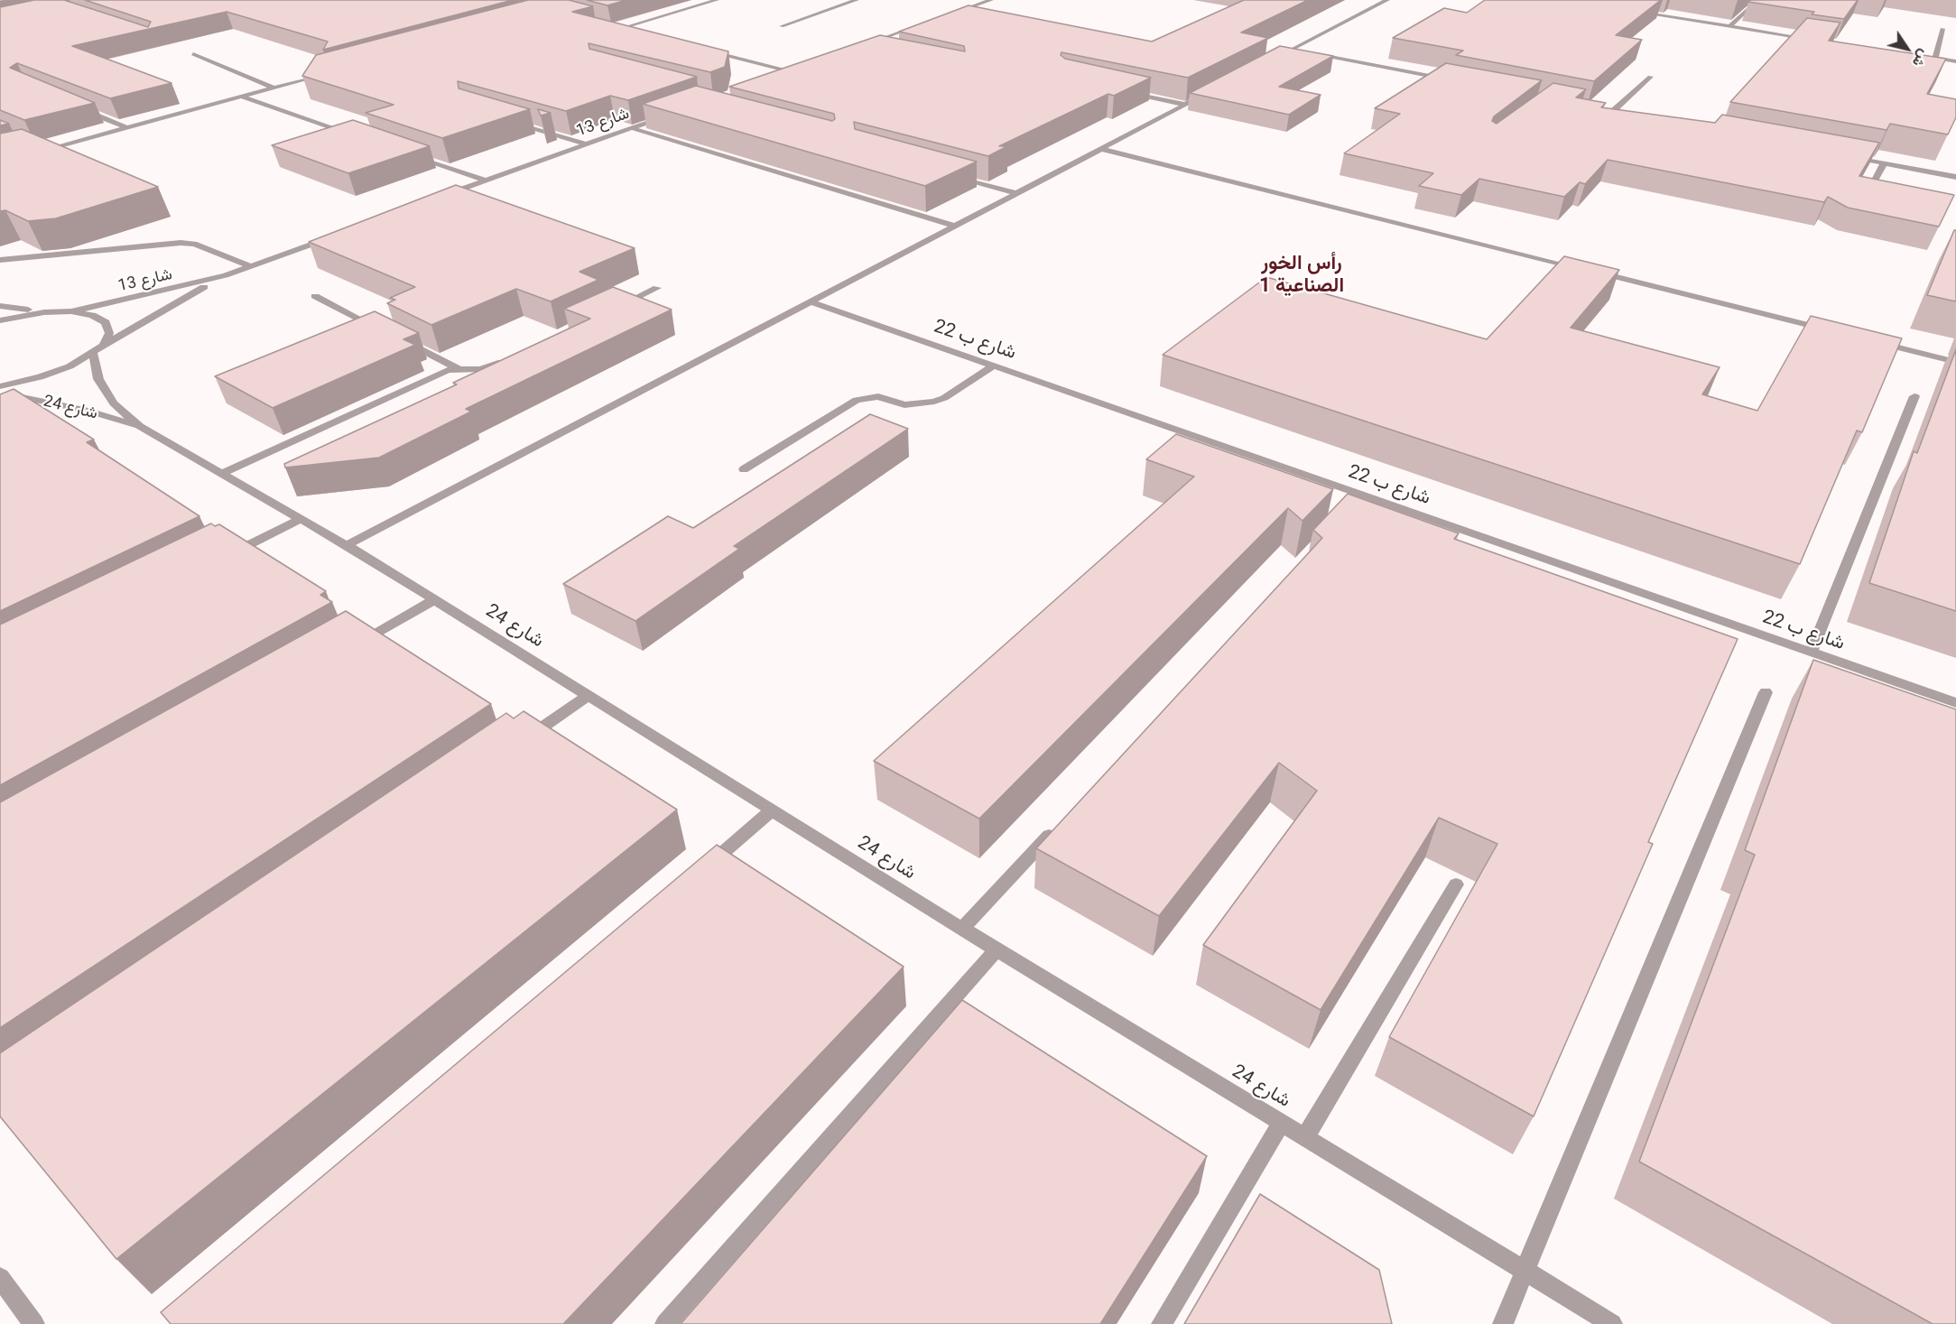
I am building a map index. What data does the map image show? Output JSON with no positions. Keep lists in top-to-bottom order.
{
  "streets": {
    "street": ["شارع 13", "شارع ب 22", "شارع 24"]
  },
  "crossings": [
    ["شارع 13", "شارع 24"]
  ],
  "districts": ["رأس الخور الصناعية 1"],
  "north": "bottom right"
}
